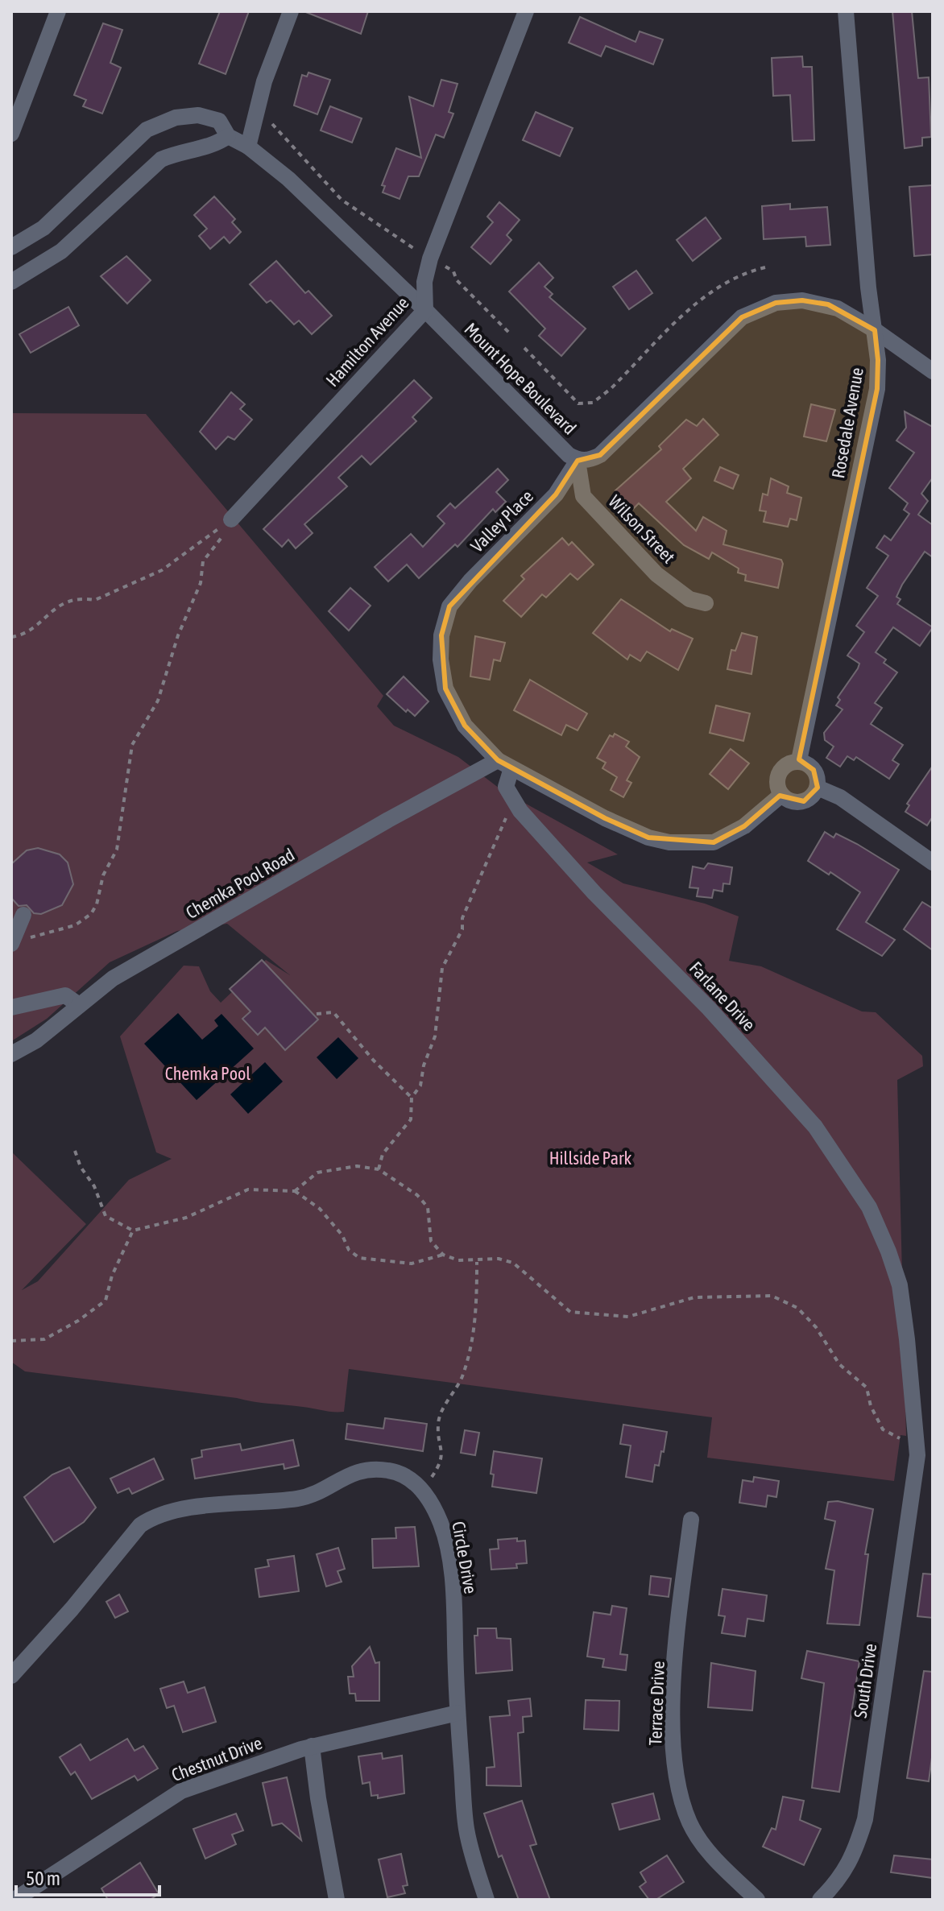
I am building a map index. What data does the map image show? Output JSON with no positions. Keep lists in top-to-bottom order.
{
  "streets": {
    "street": [
      "Hamilton Avenue",
      "Mount Hope Boulevard",
      "Rosedale Avenue",
      "Valley Place",
      "Wilson Street",
      "Chemka Pool Road",
      "Farlane Drive",
      "Circle Drive",
      "South Drive",
      "Terrace Drive",
      "Chestnut Drive"
    ]
  },
  "crossings": [
    ["Hamilton Avenue", "Mount Hope Boulevard"],
    ["Mount Hope Boulevard", "Rosedale Avenue"],
    ["Mount Hope Boulevard", "Valley Place"],
    ["Mount Hope Boulevard", "Wilson Street"],
    ["Valley Place", "Wilson Street"],
    ["Valley Place", "Chemka Pool Road"],
    ["Farlane Drive", "South Drive"],
    ["Circle Drive", "Chestnut Drive"]
  ],
  "parks": ["Chemka Pool", "Hillside Park"],
  "scale_bar": "50 m"
}
